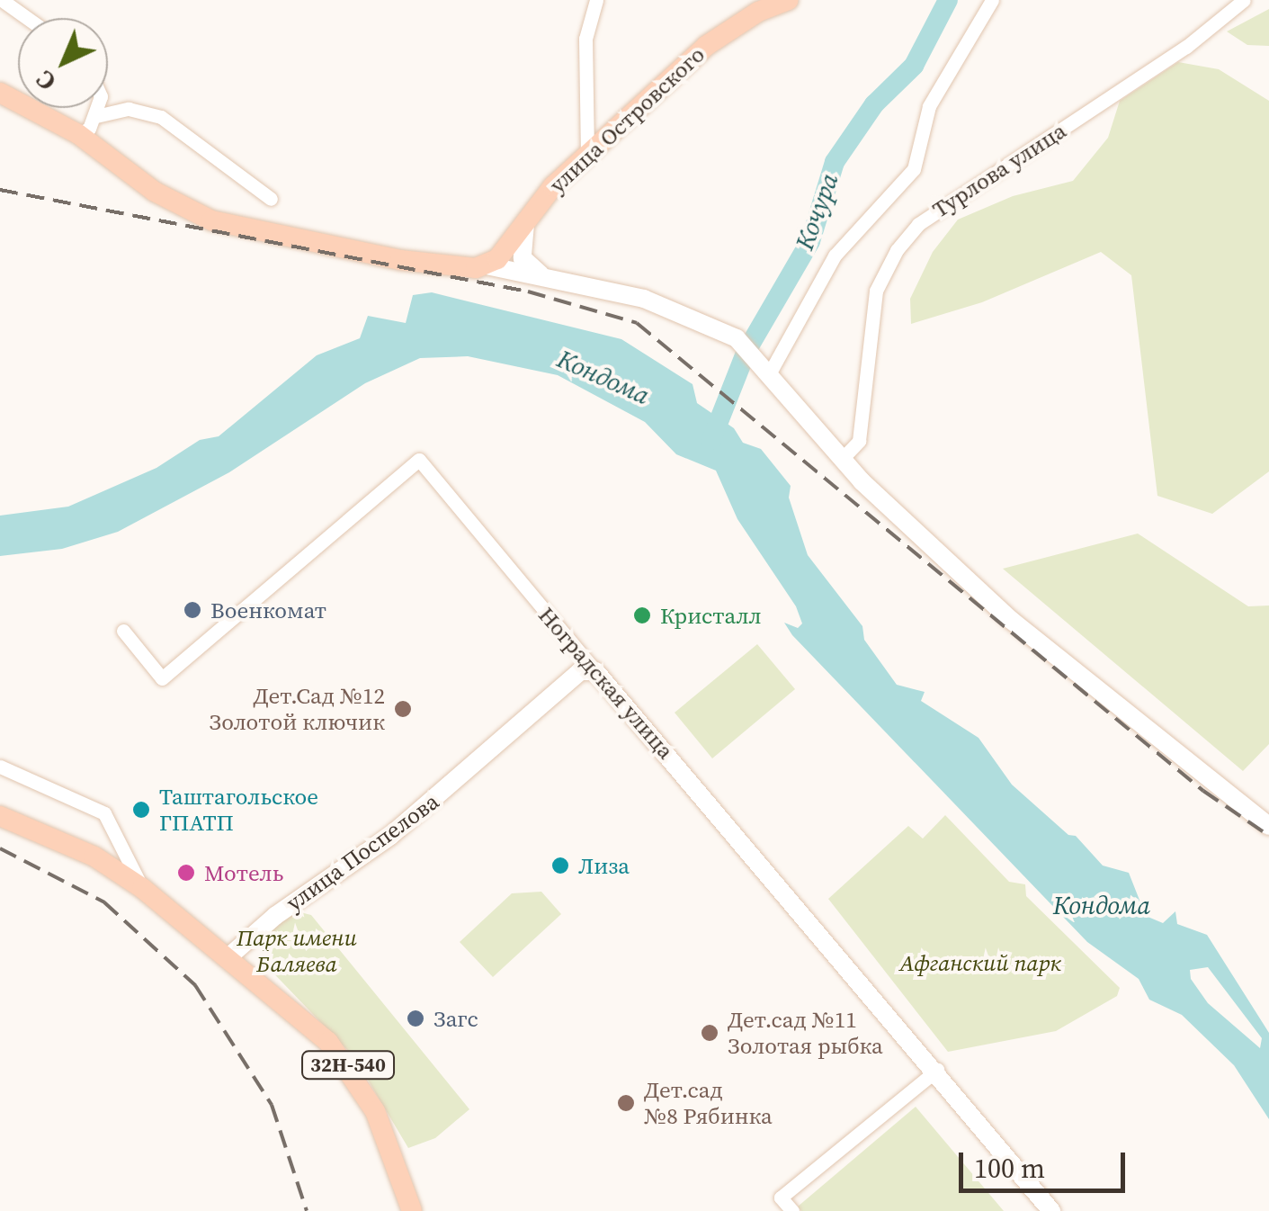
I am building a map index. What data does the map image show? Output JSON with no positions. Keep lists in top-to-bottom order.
{
  "streets": {
    "main road": ["улица Островского", "32Н-540"],
    "street": ["Турлова улица", "Ноградская улица", "улица Поспелова"]
  },
  "crossings": [
    ["Ноградская улица", "улица Поспелова"],
    ["улица Поспелова", "32Н-540"]
  ],
  "water": ["Кочура", "Кондома"],
  "parks": ["Парк имени Баляева", "Афганский парк"],
  "places": [
    "Военкомат",
    "Кристалл",
    "Дет.Сад №12 Золотой ключик",
    "Таштагольское ГПАТП",
    "Лиза",
    "Мотель",
    "Загс",
    "Дет.сад №11 Золотая рыбка",
    "Дет.сад №8 Рябинка"
  ],
  "scale_bar": "100 m",
  "north": "bottom left"
}
